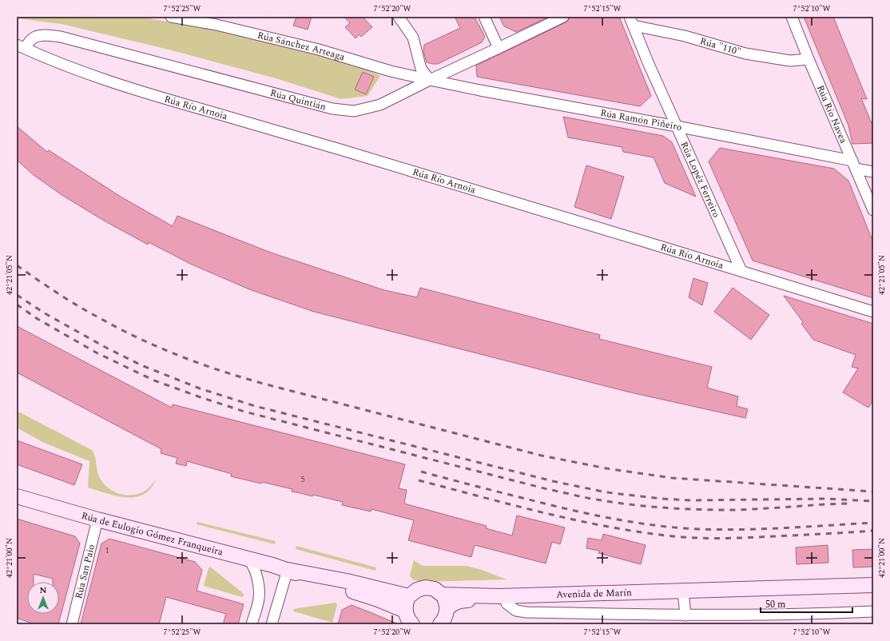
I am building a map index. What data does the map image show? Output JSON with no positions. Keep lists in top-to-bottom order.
{
  "streets": {
    "main road": ["Rúa de Eulogio Gómez Franqueira", "Avenida de Marín"],
    "street": [
      "Rúa Sánchez Arteaga",
      "Rúa \"110\"",
      "Rúa Quintián",
      "Rúa Río Arnoia",
      "Rúa Río Navea",
      "Rúa Ramón Piñeiro",
      "Rúa Lopéz Ferreiro",
      "Rúa San Paio"
    ]
  },
  "crossings": [
    ["Rúa Sánchez Arteaga", "Rúa Quintián"],
    ["Rúa Sánchez Arteaga", "Rúa Ramón Piñeiro"],
    ["Rúa \"110\"", "Rúa Río Navea"],
    ["Rúa \"110\"", "Rúa Lopéz Ferreiro"],
    ["Rúa Quintián", "Rúa Río Arnoia"],
    ["Rúa Quintián", "Rúa Ramón Piñeiro"],
    ["Rúa Río Arnoia", "Rúa Lopéz Ferreiro"],
    ["Rúa Río Navea", "Rúa Ramón Piñeiro"],
    ["Rúa Ramón Piñeiro", "Rúa Lopéz Ferreiro"],
    ["Rúa de Eulogio Gómez Franqueira", "Rúa San Paio"]
  ],
  "house_numbers": ["5", "1"],
  "scale_bar": "50 m",
  "north": "top",
  "coordinates": [
    "7°52'25\"W",
    "7°52'20\"W",
    "7°52'15\"W",
    "7°52'10\"W",
    "42°21'05\"N",
    "42°21'00\"N"
  ]
}
